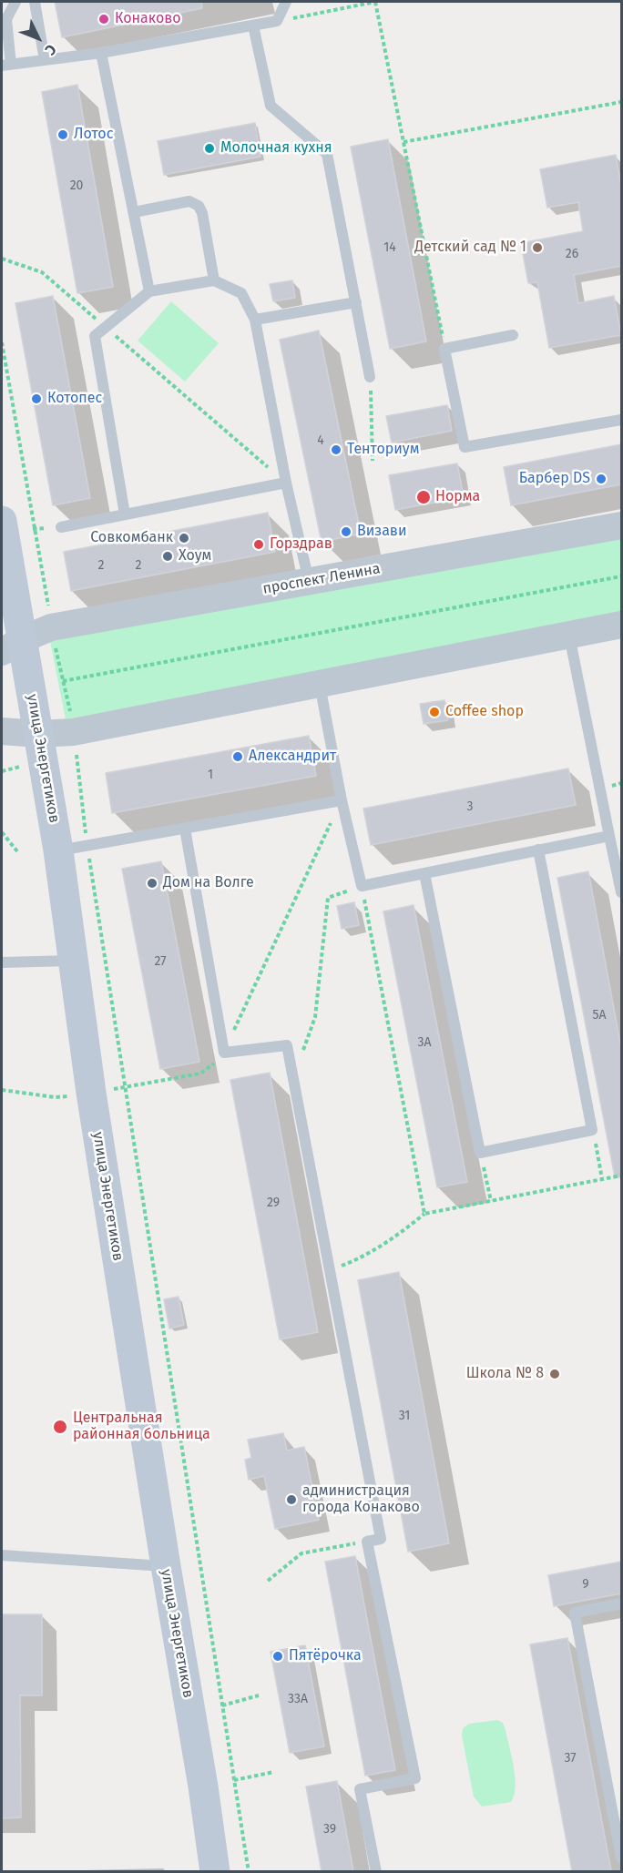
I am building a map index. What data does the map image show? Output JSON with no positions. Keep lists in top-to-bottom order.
{
  "streets": {
    "main road": ["улица Энергетиков"],
    "street": ["проспект Ленина"]
  },
  "crossings": [
    ["проспект Ленина", "улица Энергетиков"]
  ],
  "places": [
    "Конаково",
    "Лотос",
    "Молочная кухня",
    "Детский сад № 1",
    "Котопес",
    "Тенториум",
    "Барбер DS",
    "Норма",
    "Визави",
    "Совкомбанк",
    "Горздрав",
    "Хоум",
    "Coffee shop",
    "Александрит",
    "Дом на Волге",
    "Школа № 8",
    "Центральная районная больница",
    "администрация города Конаково",
    "Пятёрочка"
  ],
  "house_numbers": [
    "20",
    "14",
    "26",
    "4",
    "2",
    "2",
    "1",
    "3",
    "27",
    "5А",
    "3А",
    "29",
    "31",
    "9",
    "33А",
    "37",
    "39"
  ],
  "north": "bottom right"
}
